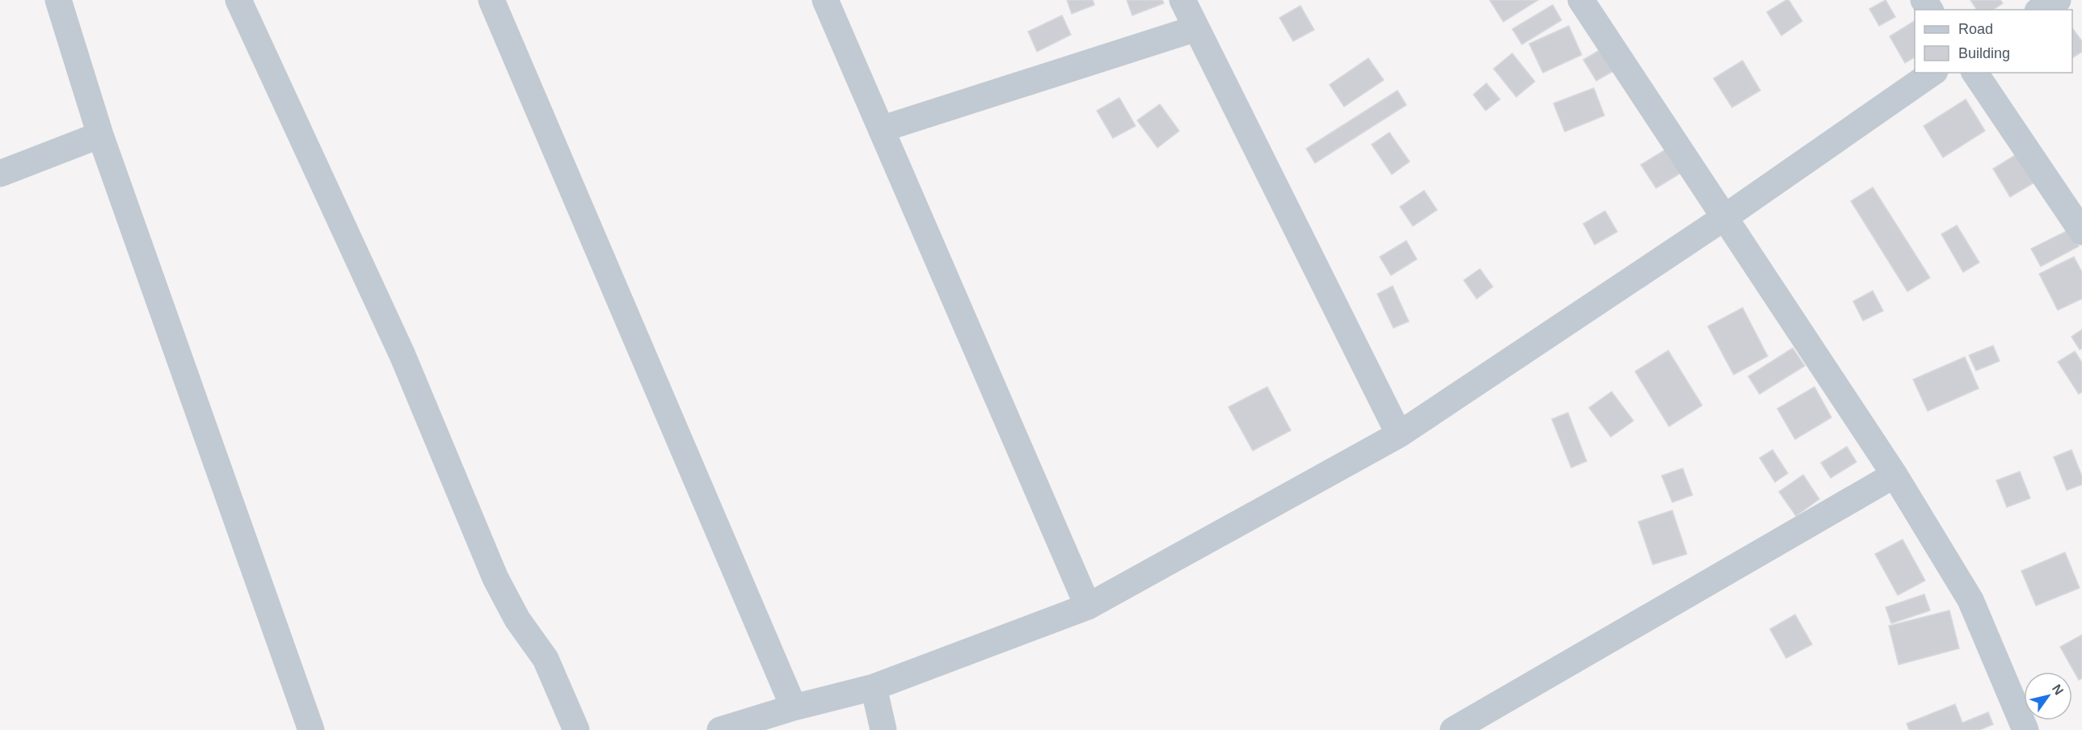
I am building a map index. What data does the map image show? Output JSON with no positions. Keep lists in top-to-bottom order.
{
  "legend": ["Road", "Building"],
  "north": "top right"
}
